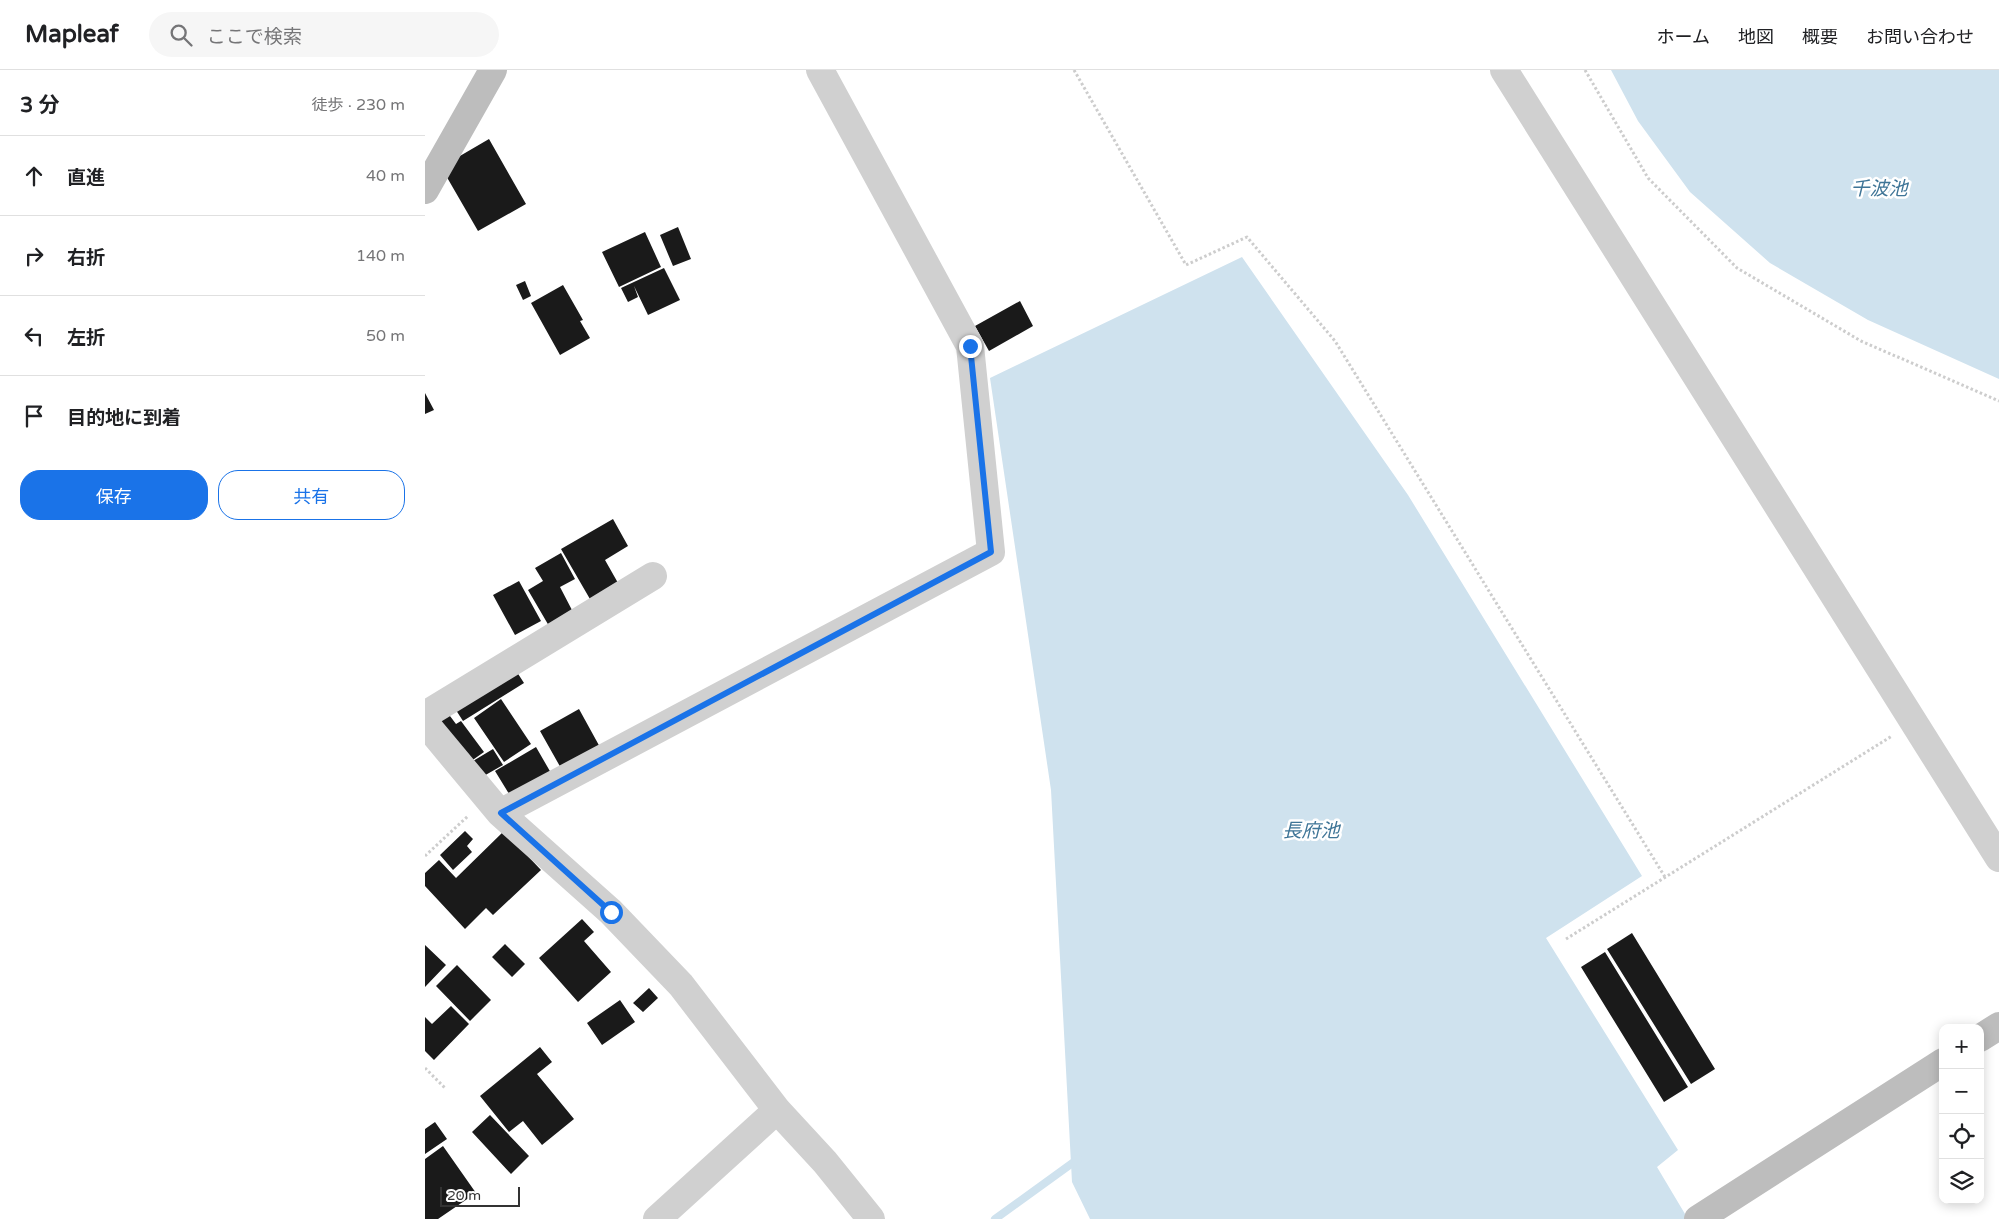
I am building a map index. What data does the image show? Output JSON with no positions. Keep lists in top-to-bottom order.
{
  "water": ["千波池", "長府池"],
  "scale_bar": "20 m",
  "page": {
    "header": "Mapleaf",
    "search": "ここで検索",
    "nav": [
      "ホーム",
      "地図",
      "概要",
      "お問い合わせ"
    ],
    "heading": ["3 分", "徒歩 · 230 m"],
    "list": [
      ["直進", "40 m"],
      ["右折", "140 m"],
      ["左折", "50 m"],
      "目的地に到着"
    ],
    "buttons": ["保存", "共有"],
    "map_buttons": ["+", "−"],
    "scale": "20 m"
  }
}
